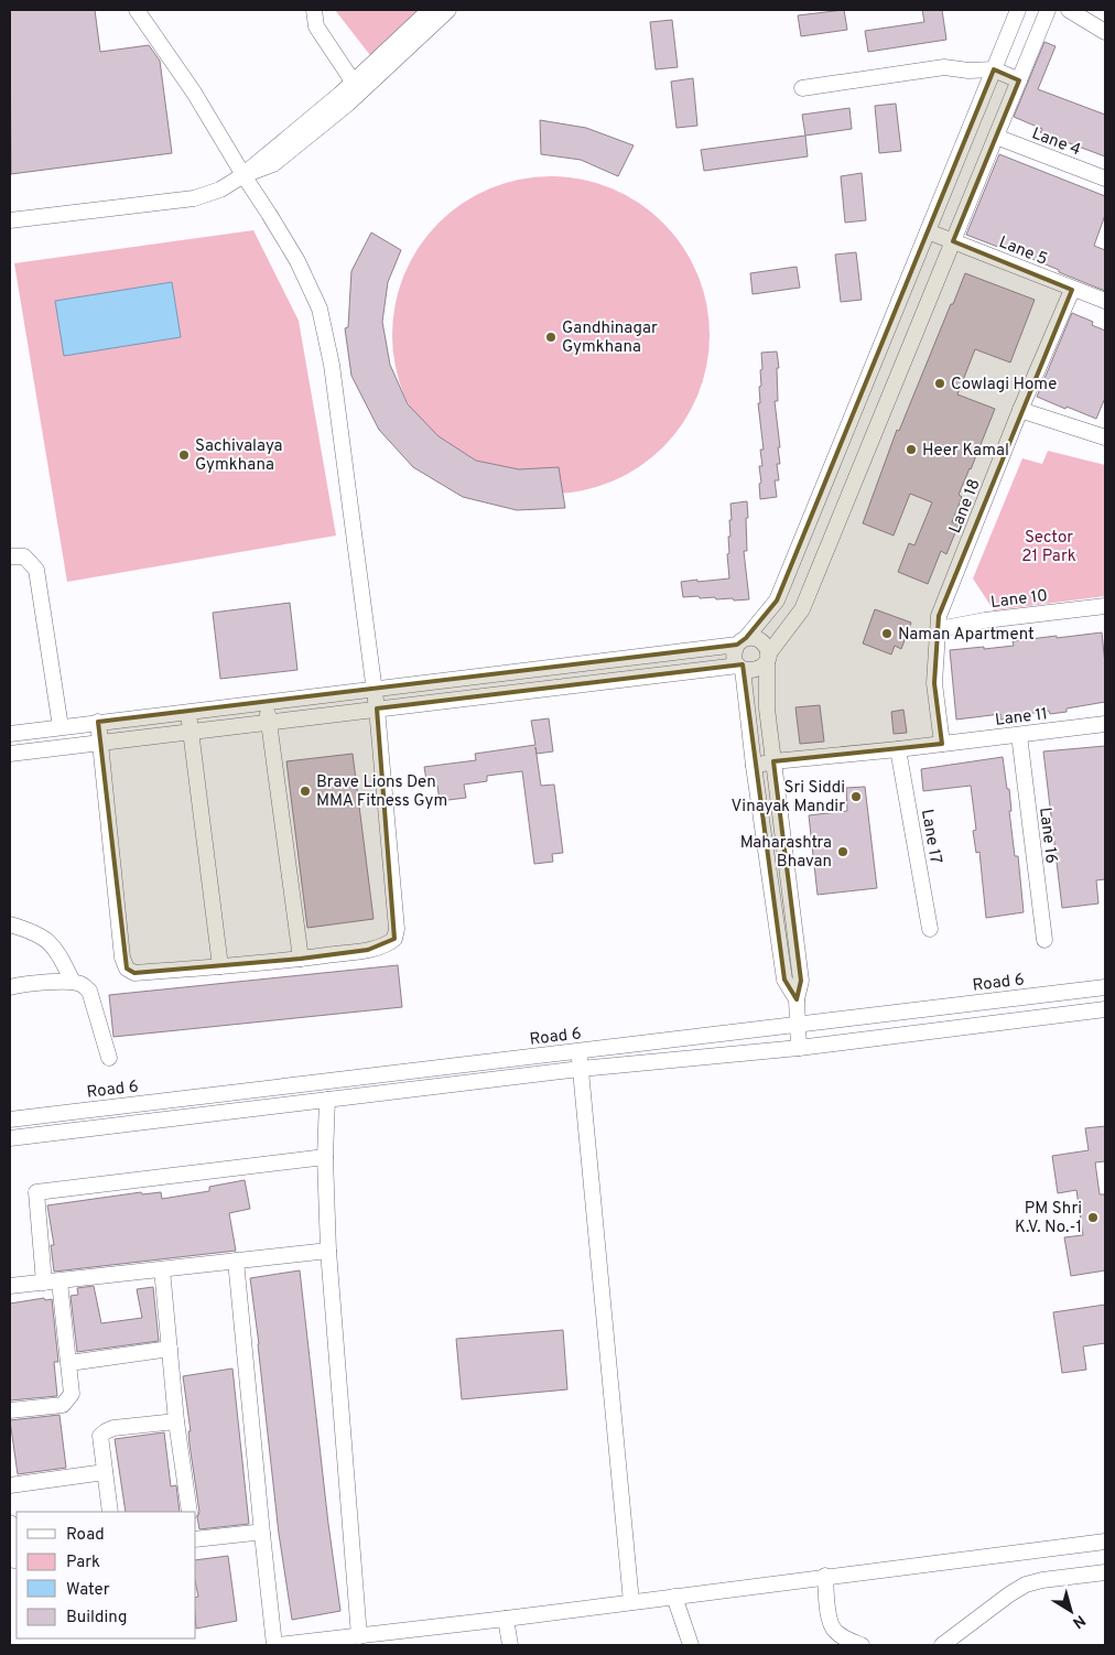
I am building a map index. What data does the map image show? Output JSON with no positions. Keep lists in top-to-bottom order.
{
  "streets": {
    "street": [
      "Lane 4",
      "Lane 5",
      "Lane 18",
      "Lane 10",
      "Lane 11",
      "Lane 16",
      "Lane 17",
      "Road 6"
    ]
  },
  "crossings": [
    ["Lane 5", "Lane 18"],
    ["Lane 18", "Lane 10"],
    ["Lane 18", "Lane 11"],
    ["Lane 11", "Lane 16"],
    ["Lane 11", "Lane 17"]
  ],
  "parks": ["Sector 21 Park"],
  "places": [
    "Gandhinagar Gymkhana",
    "Cowlagi Home",
    "Heer Kamal",
    "Sachivalaya Gymkhana",
    "Naman Apartment",
    "Brave Lions Den MMA Fitness Gym",
    "Sri Siddi Vinayak Mandir",
    "Maharashtra Bhavan",
    "PM Shri K.V. No.-1"
  ],
  "legend": [
    "Road",
    "Park",
    "Water",
    "Building"
  ],
  "north": "bottom right"
}
